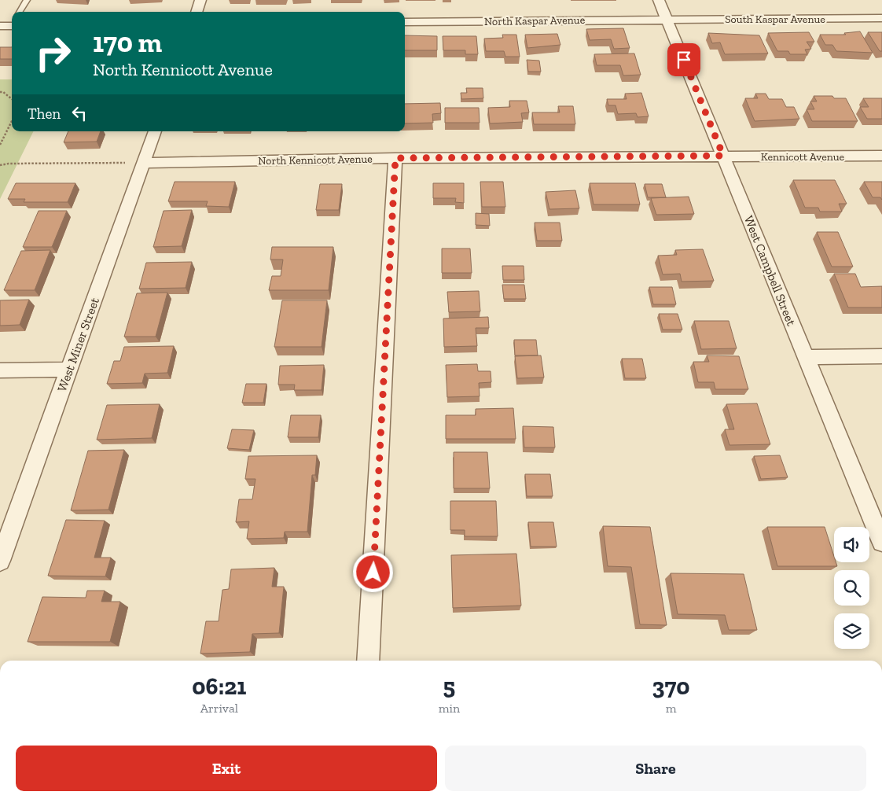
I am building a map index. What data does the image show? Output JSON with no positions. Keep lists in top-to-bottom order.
{
  "streets": {
    "street": [
      "South Kaspar Avenue",
      "North Kaspar Avenue",
      "Kennicott Avenue",
      "North Kennicott Avenue",
      "West Campbell Street",
      "West Miner Street"
    ]
  },
  "crossings": [
    ["South Kaspar Avenue", "North Kaspar Avenue"],
    ["South Kaspar Avenue", "West Campbell Street"],
    ["North Kaspar Avenue", "West Campbell Street"],
    ["Kennicott Avenue", "North Kennicott Avenue"],
    ["Kennicott Avenue", "West Campbell Street"],
    ["North Kennicott Avenue", "West Campbell Street"],
    ["North Kennicott Avenue", "West Miner Street"]
  ],
  "page": {
    "turn": ["170 m", "North Kennicott Avenue"],
    "then": "Then",
    "eta": [
      "06:21",
      "Arrival",
      "5",
      "min",
      "370",
      "m"
    ],
    "buttons": ["Exit", "Share"]
  }
}
